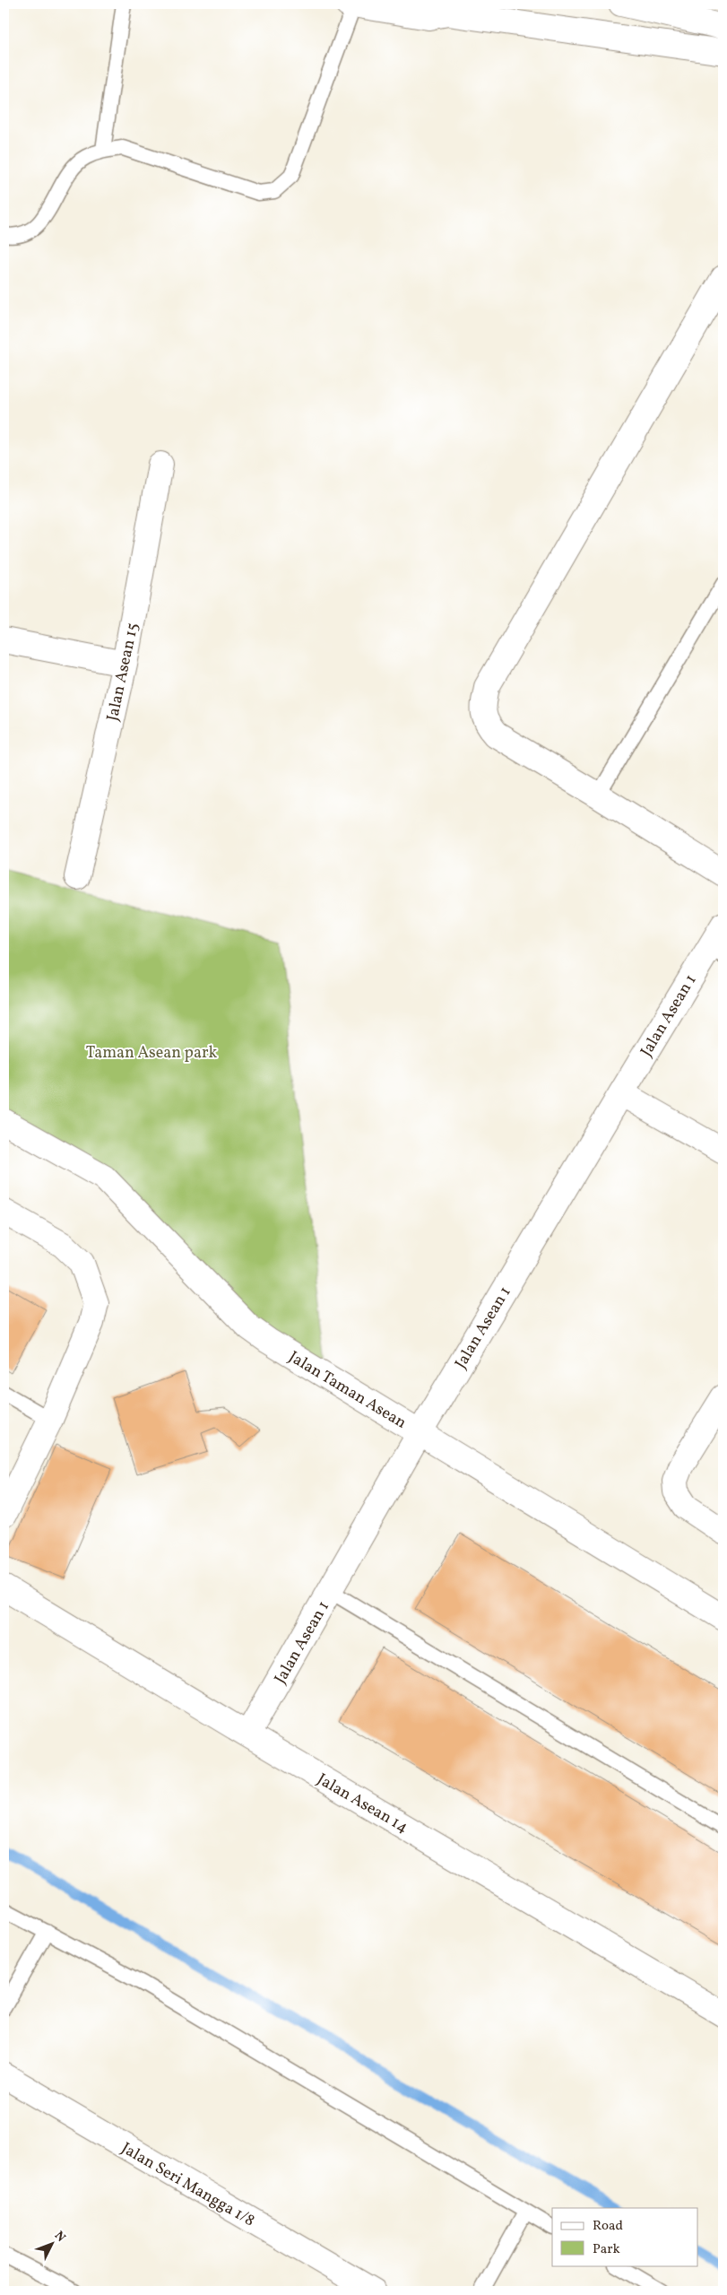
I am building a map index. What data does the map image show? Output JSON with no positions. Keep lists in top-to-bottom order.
{
  "streets": {
    "street": [
      "Jalan Asean 15",
      "Jalan Asean 1",
      "Jalan Taman Asean",
      "Jalan Asean 14",
      "Jalan Seri Mangga 1/8"
    ]
  },
  "crossings": [
    ["Jalan Asean 1", "Jalan Taman Asean"],
    ["Jalan Asean 1", "Jalan Asean 14"]
  ],
  "parks": ["Taman Asean park"],
  "legend": ["Road", "Park"],
  "north": "top right"
}
